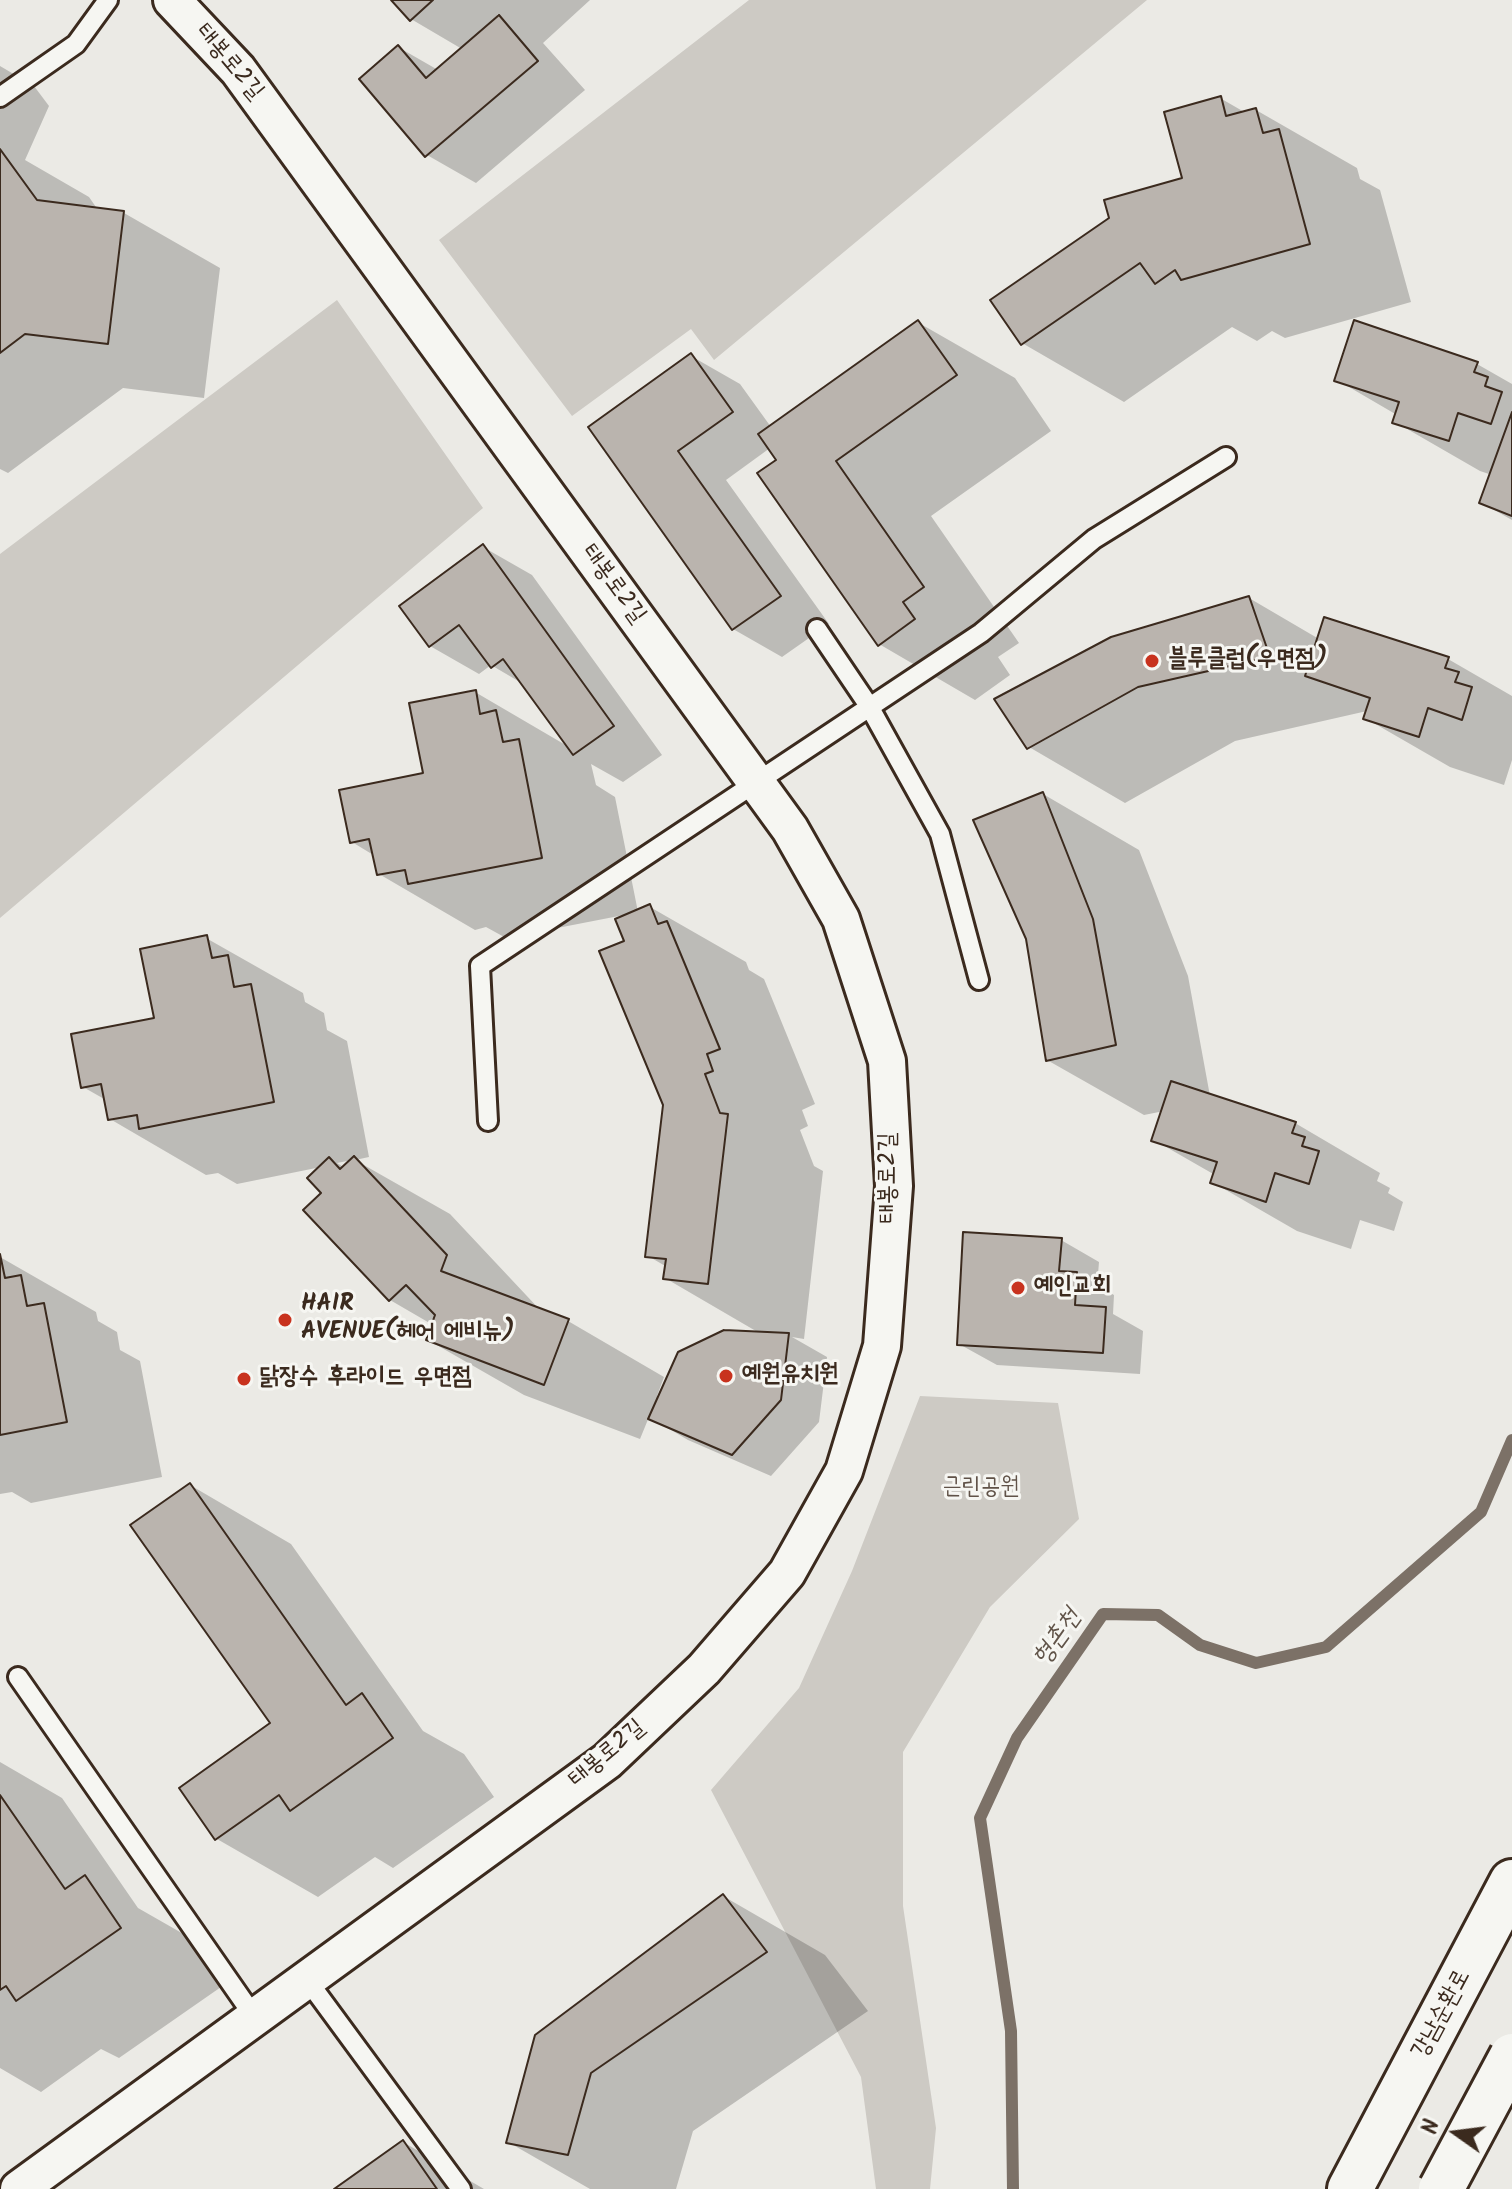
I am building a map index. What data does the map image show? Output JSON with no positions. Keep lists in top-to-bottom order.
{
  "streets": {
    "highway": ["강남순환로"],
    "street": ["태봉로2길"]
  },
  "water": ["형촌천"],
  "parks": ["근린공원"],
  "places": [
    "블루클럽(우면점)",
    "예인교회",
    "HAIR AVENUE(헤어 에비뉴)",
    "예원유치원",
    "닭장수 후라이드 우면점"
  ],
  "north": "left"
}
